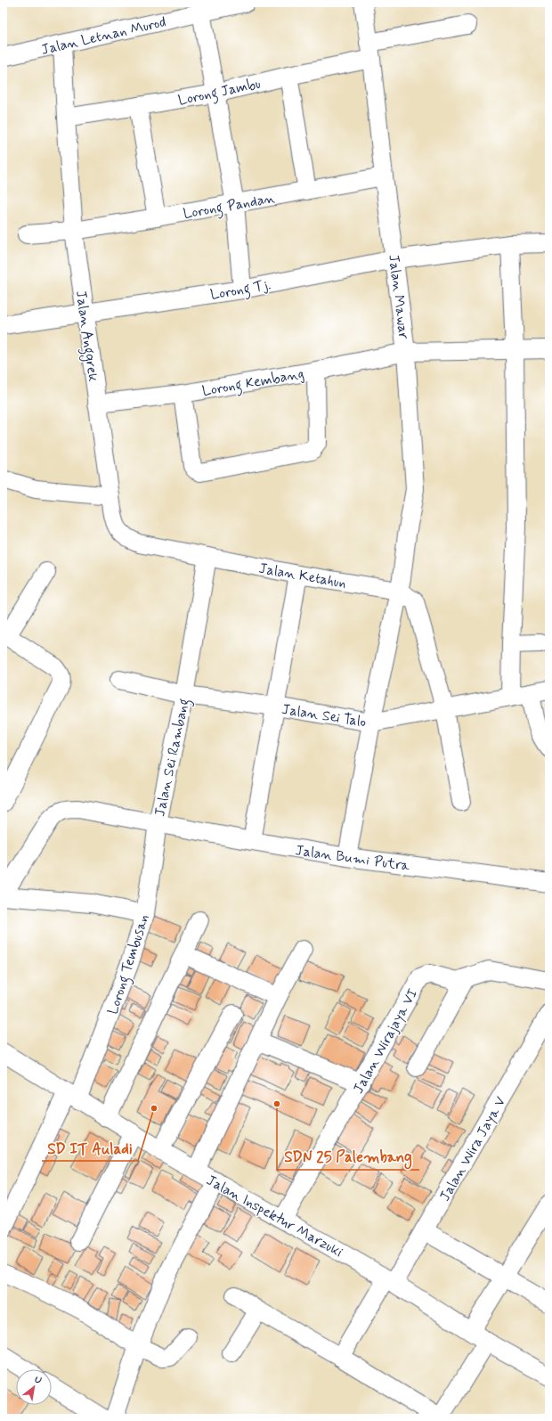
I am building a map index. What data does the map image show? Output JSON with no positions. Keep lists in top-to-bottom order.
{
  "streets": {
    "street": [
      "Jalan Letnan Murod",
      "Lorong Jambu",
      "Lorong Pandan",
      "Lorong Tj.",
      "Jalan Mawar",
      "Jalan Anggrek",
      "Lorong Kembang",
      "Jalan Ketahun",
      "Jalan Sei Talo",
      "Jalan Sei Rambang",
      "Jalan Bumi Putra",
      "Lorong Tembusan",
      "Jalan Wirajaya VI",
      "Jalan Wira Jaya V",
      "Jalan Inspektur Marzuki"
    ]
  },
  "crossings": [
    ["Jalan Letnan Murod", "Jalan Anggrek"],
    ["Lorong Jambu", "Jalan Mawar"],
    ["Lorong Jambu", "Jalan Anggrek"],
    ["Lorong Pandan", "Jalan Mawar"],
    ["Lorong Pandan", "Jalan Anggrek"],
    ["Lorong Tj.", "Jalan Mawar"],
    ["Lorong Tj.", "Jalan Anggrek"],
    ["Jalan Mawar", "Lorong Kembang"],
    ["Jalan Mawar", "Jalan Ketahun"],
    ["Jalan Mawar", "Jalan Sei Talo"],
    ["Jalan Mawar", "Jalan Bumi Putra"],
    ["Jalan Anggrek", "Lorong Kembang"],
    ["Jalan Anggrek", "Jalan Ketahun"],
    ["Jalan Anggrek", "Jalan Sei Rambang"],
    ["Jalan Ketahun", "Jalan Sei Rambang"],
    ["Jalan Sei Talo", "Jalan Sei Rambang"],
    ["Jalan Sei Rambang", "Jalan Bumi Putra"],
    ["Jalan Sei Rambang", "Lorong Tembusan"],
    ["Jalan Bumi Putra", "Lorong Tembusan"],
    ["Lorong Tembusan", "Jalan Inspektur Marzuki"],
    ["Jalan Wirajaya VI", "Jalan Inspektur Marzuki"],
    ["Jalan Wira Jaya V", "Jalan Inspektur Marzuki"]
  ],
  "places": ["SDN 25 Palembang", "SD IT Auladi"],
  "north": "top right"
}
